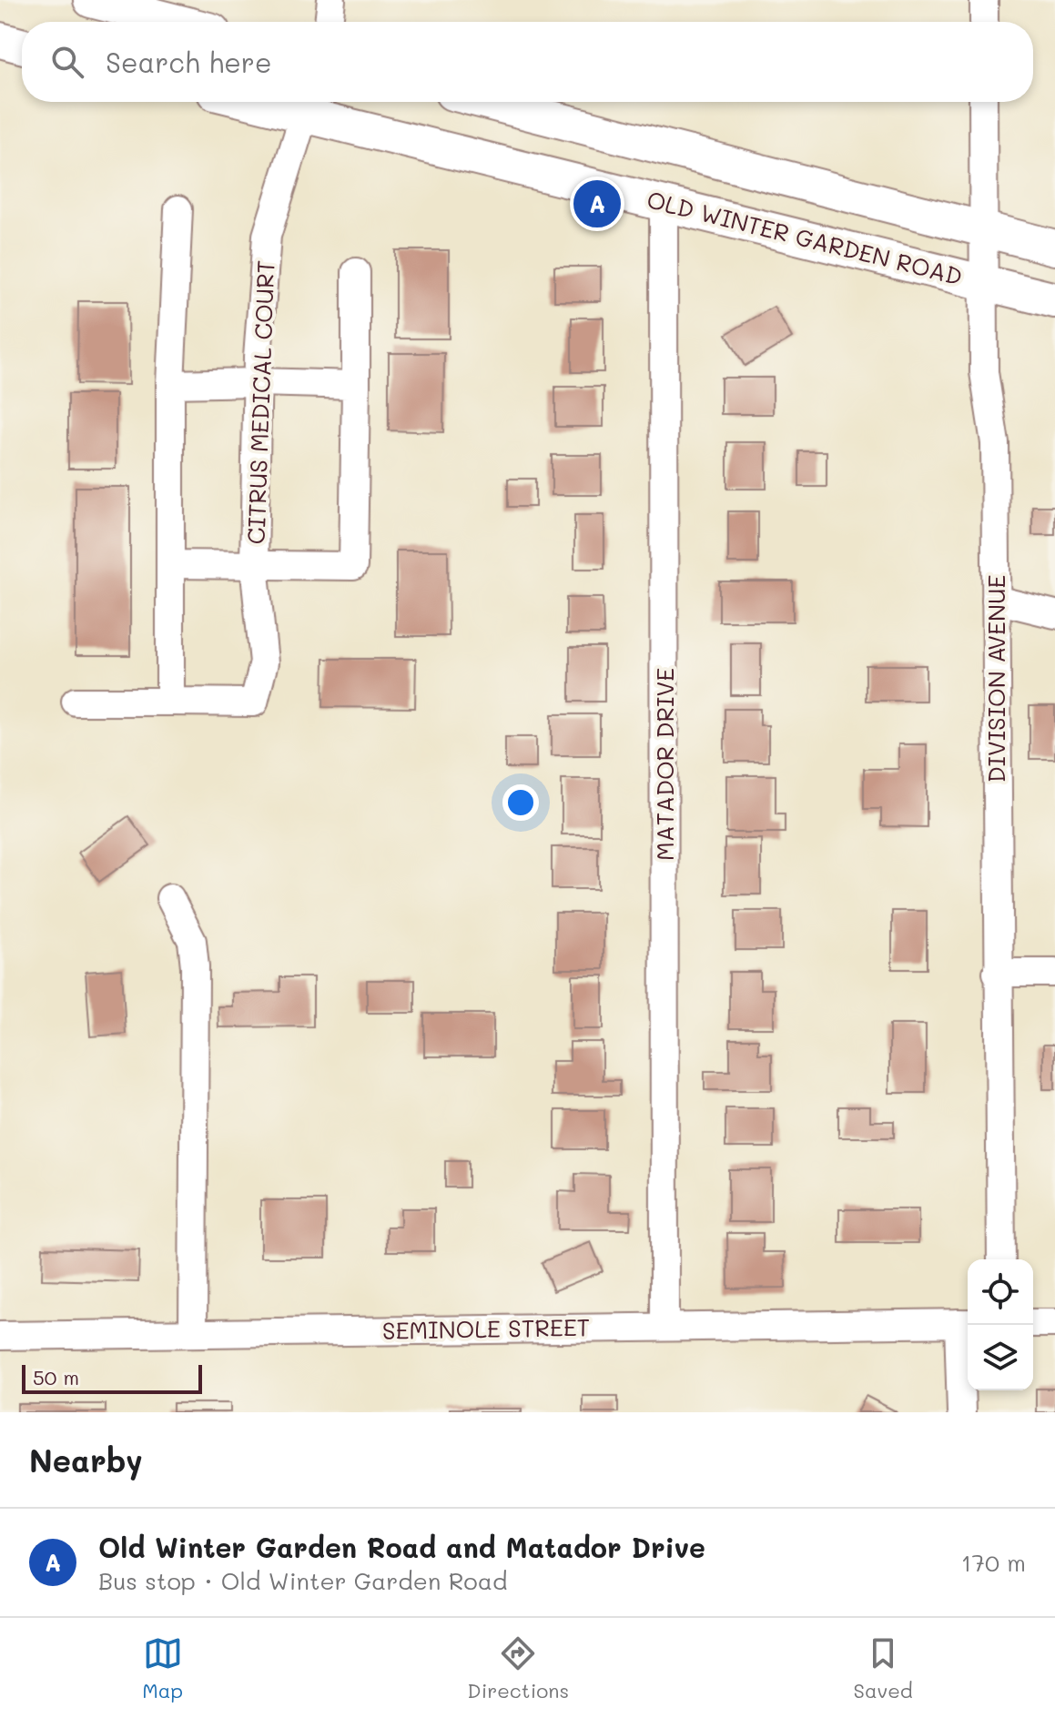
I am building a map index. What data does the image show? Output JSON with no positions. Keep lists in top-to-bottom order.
{
  "streets": {
    "main road": ["OLD WINTER GARDEN ROAD"],
    "street": [
      "CITRUS MEDICAL COURT",
      "DIVISION AVENUE",
      "MATADOR DRIVE",
      "SEMINOLE STREET"
    ]
  },
  "crossings": [
    ["OLD WINTER GARDEN ROAD", "CITRUS MEDICAL COURT"],
    ["OLD WINTER GARDEN ROAD", "DIVISION AVENUE"],
    ["OLD WINTER GARDEN ROAD", "MATADOR DRIVE"],
    ["MATADOR DRIVE", "SEMINOLE STREET"]
  ],
  "scale_bar": "50 m",
  "page": {
    "search": "Search here",
    "pins": "A",
    "scale": "50 m",
    "heading": "Nearby",
    "list": [
      {
        "mark": "A",
        "name": "Old Winter Garden Road and Matador Drive",
        "note": "Bus stop · Old Winter Garden Road",
        "value": "170 m"
      }
    ],
    "nav": ["Map", "Directions", "Saved"]
  }
}
